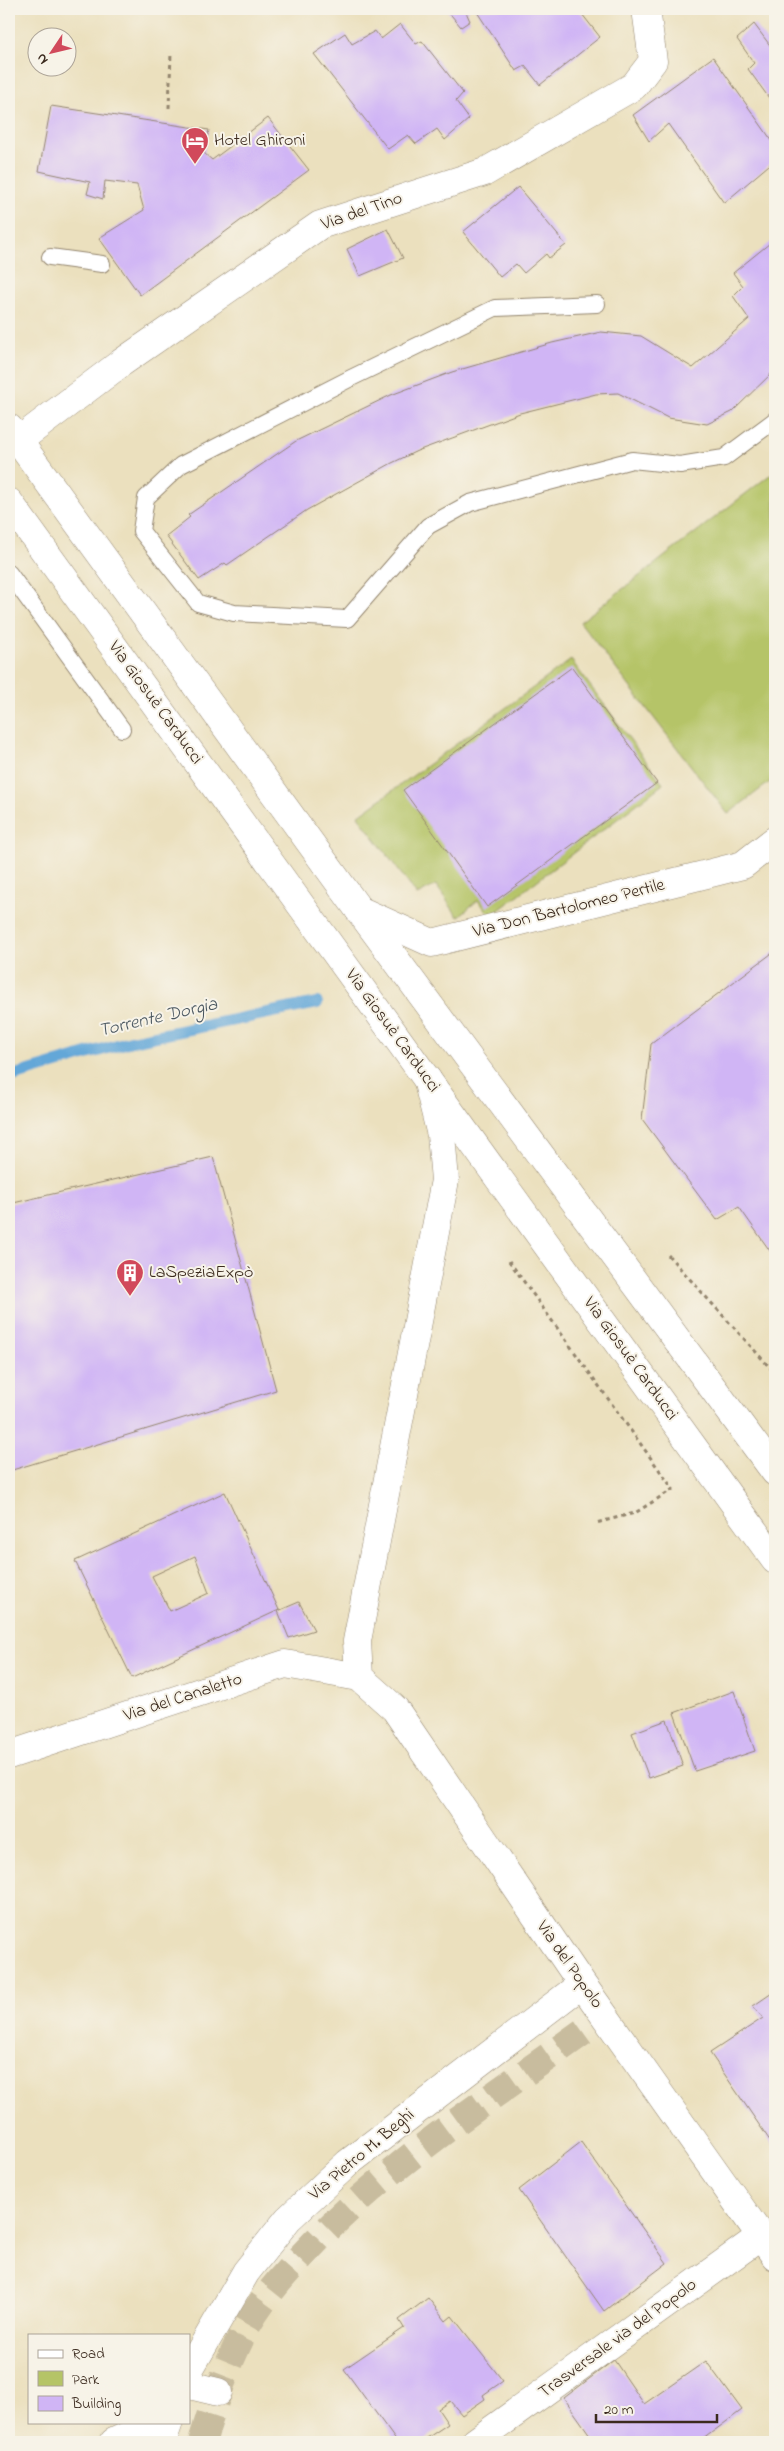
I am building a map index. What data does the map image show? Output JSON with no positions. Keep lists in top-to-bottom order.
{
  "streets": {
    "street": [
      "Via del Tino",
      "Via Giosuè Carducci",
      "Via Don Bartolomeo Pertile",
      "Via del Canaletto",
      "Via del Popolo",
      "Via Pietro M. Beghi",
      "Trasversale via del Popolo"
    ]
  },
  "crossings": [
    ["Via del Canaletto", "Via del Popolo"],
    ["Via del Popolo", "Via Pietro M. Beghi"],
    ["Via del Popolo", "Trasversale via del Popolo"]
  ],
  "water": ["Torrente Dorgia"],
  "places": {
    "hotel": ["Hotel Ghironi"],
    "building": ["LaSpeziaExpò"]
  },
  "legend": ["Road", "Park", "Building"],
  "scale_bar": "20 m",
  "north": "bottom left"
}
